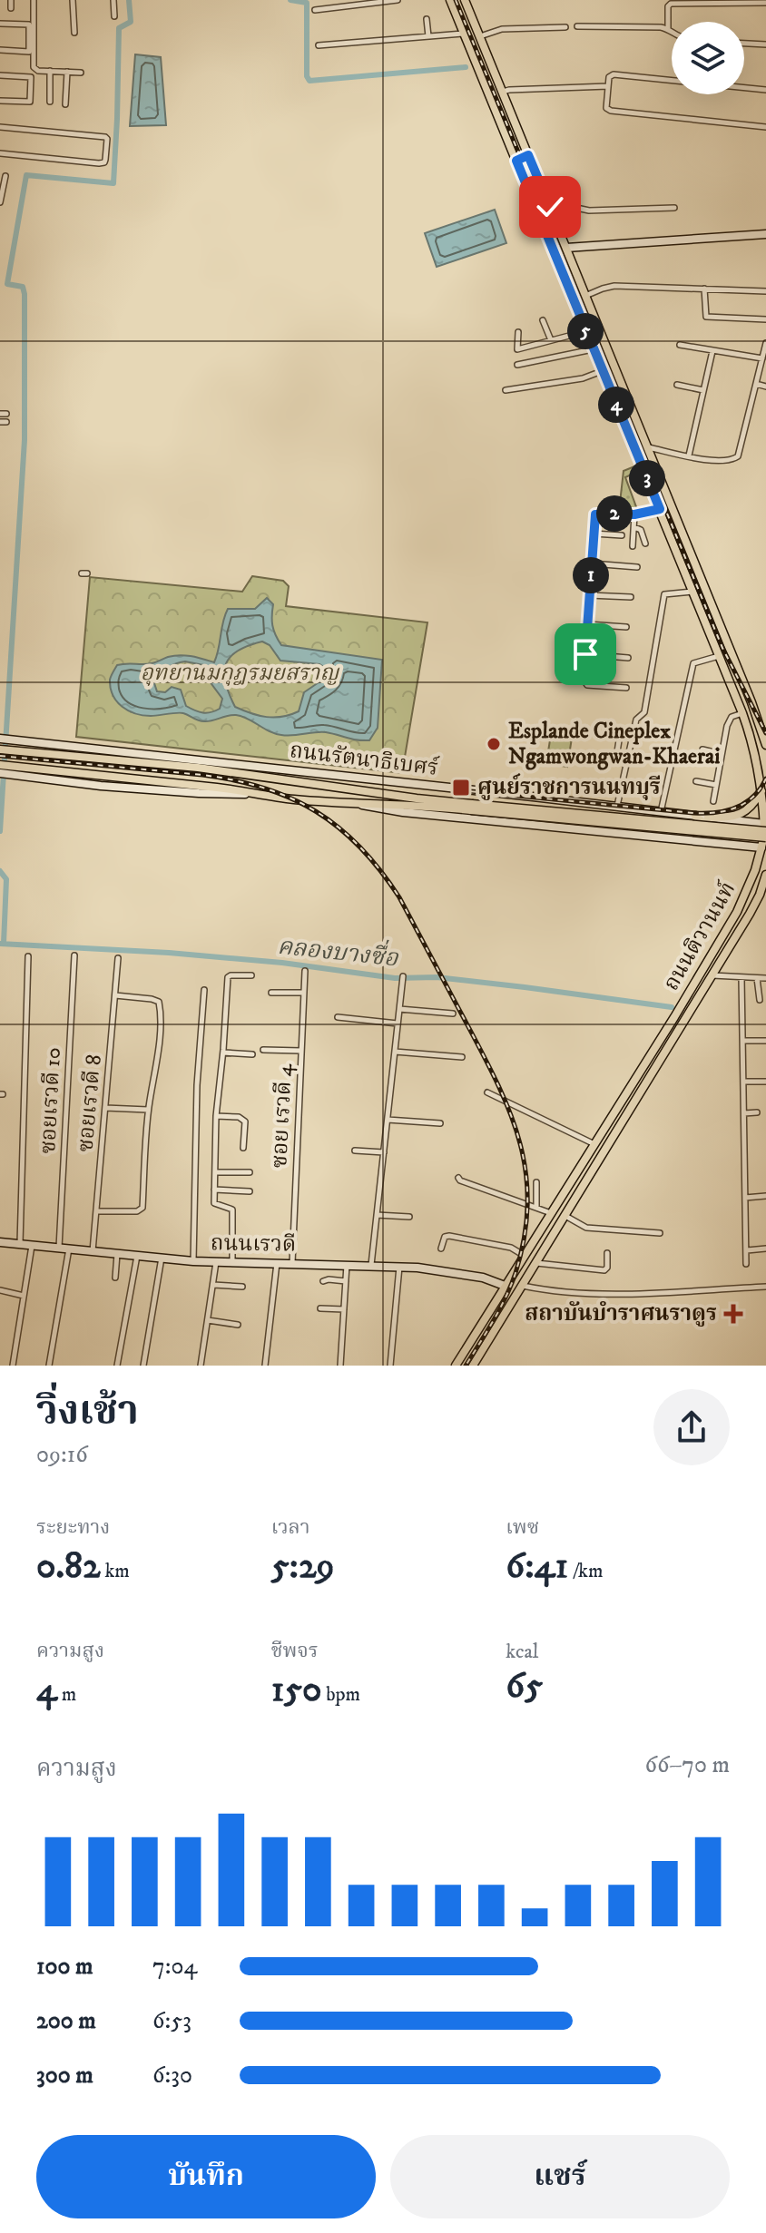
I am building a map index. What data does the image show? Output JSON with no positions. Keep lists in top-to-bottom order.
{
  "streets": {
    "main road": ["ถนนรัตนาธิเบศร์", "ถนนติวานนท์", "ถนนเรวดี"],
    "street": ["ซอยเรวดี 10", "ซอยเรวดี 8", "ซอย เรวดี 4"]
  },
  "crossings": [
    ["ถนนรัตนาธิเบศร์", "ถนนติวานนท์"],
    ["ถนนติวานนท์", "ถนนเรวดี"],
    ["ซอยเรวดี 10", "ถนนเรวดี"],
    ["ซอยเรวดี 8", "ถนนเรวดี"],
    ["ซอย เรวดี 4", "ถนนเรวดี"]
  ],
  "water": ["คลองบางซื่อ"],
  "parks": ["อุทยานมกุฎรมยสราญ"],
  "places": {
    "other": ["Esplande Cineplex Ngamwongwan-Khaerai"],
    "transit": ["ศูนย์ราชการนนทบุรี"],
    "health": ["สถาบันบำราศนราดูร"]
  },
  "page": {
    "pins": [
      "5",
      "4",
      "3",
      "2",
      "1"
    ],
    "heading": ["วิ่งเช้า", "09:16"],
    "stats": [
      ["ระยะทาง", "0.82 km"],
      ["เวลา", "5:29"],
      ["เพซ", "6:41 /km"],
      ["ความสูง", "4 m"],
      ["ชีพจร", "150 bpm"],
      ["kcal", "65"]
    ],
    "chart": ["ความสูง", "66–70 m"],
    "list": [
      {
        "name": "100 m",
        "note": "7:04"
      },
      {
        "name": "200 m",
        "note": "6:53"
      },
      {
        "name": "300 m",
        "note": "6:30"
      }
    ],
    "buttons": ["บันทึก", "แชร์"]
  }
}
